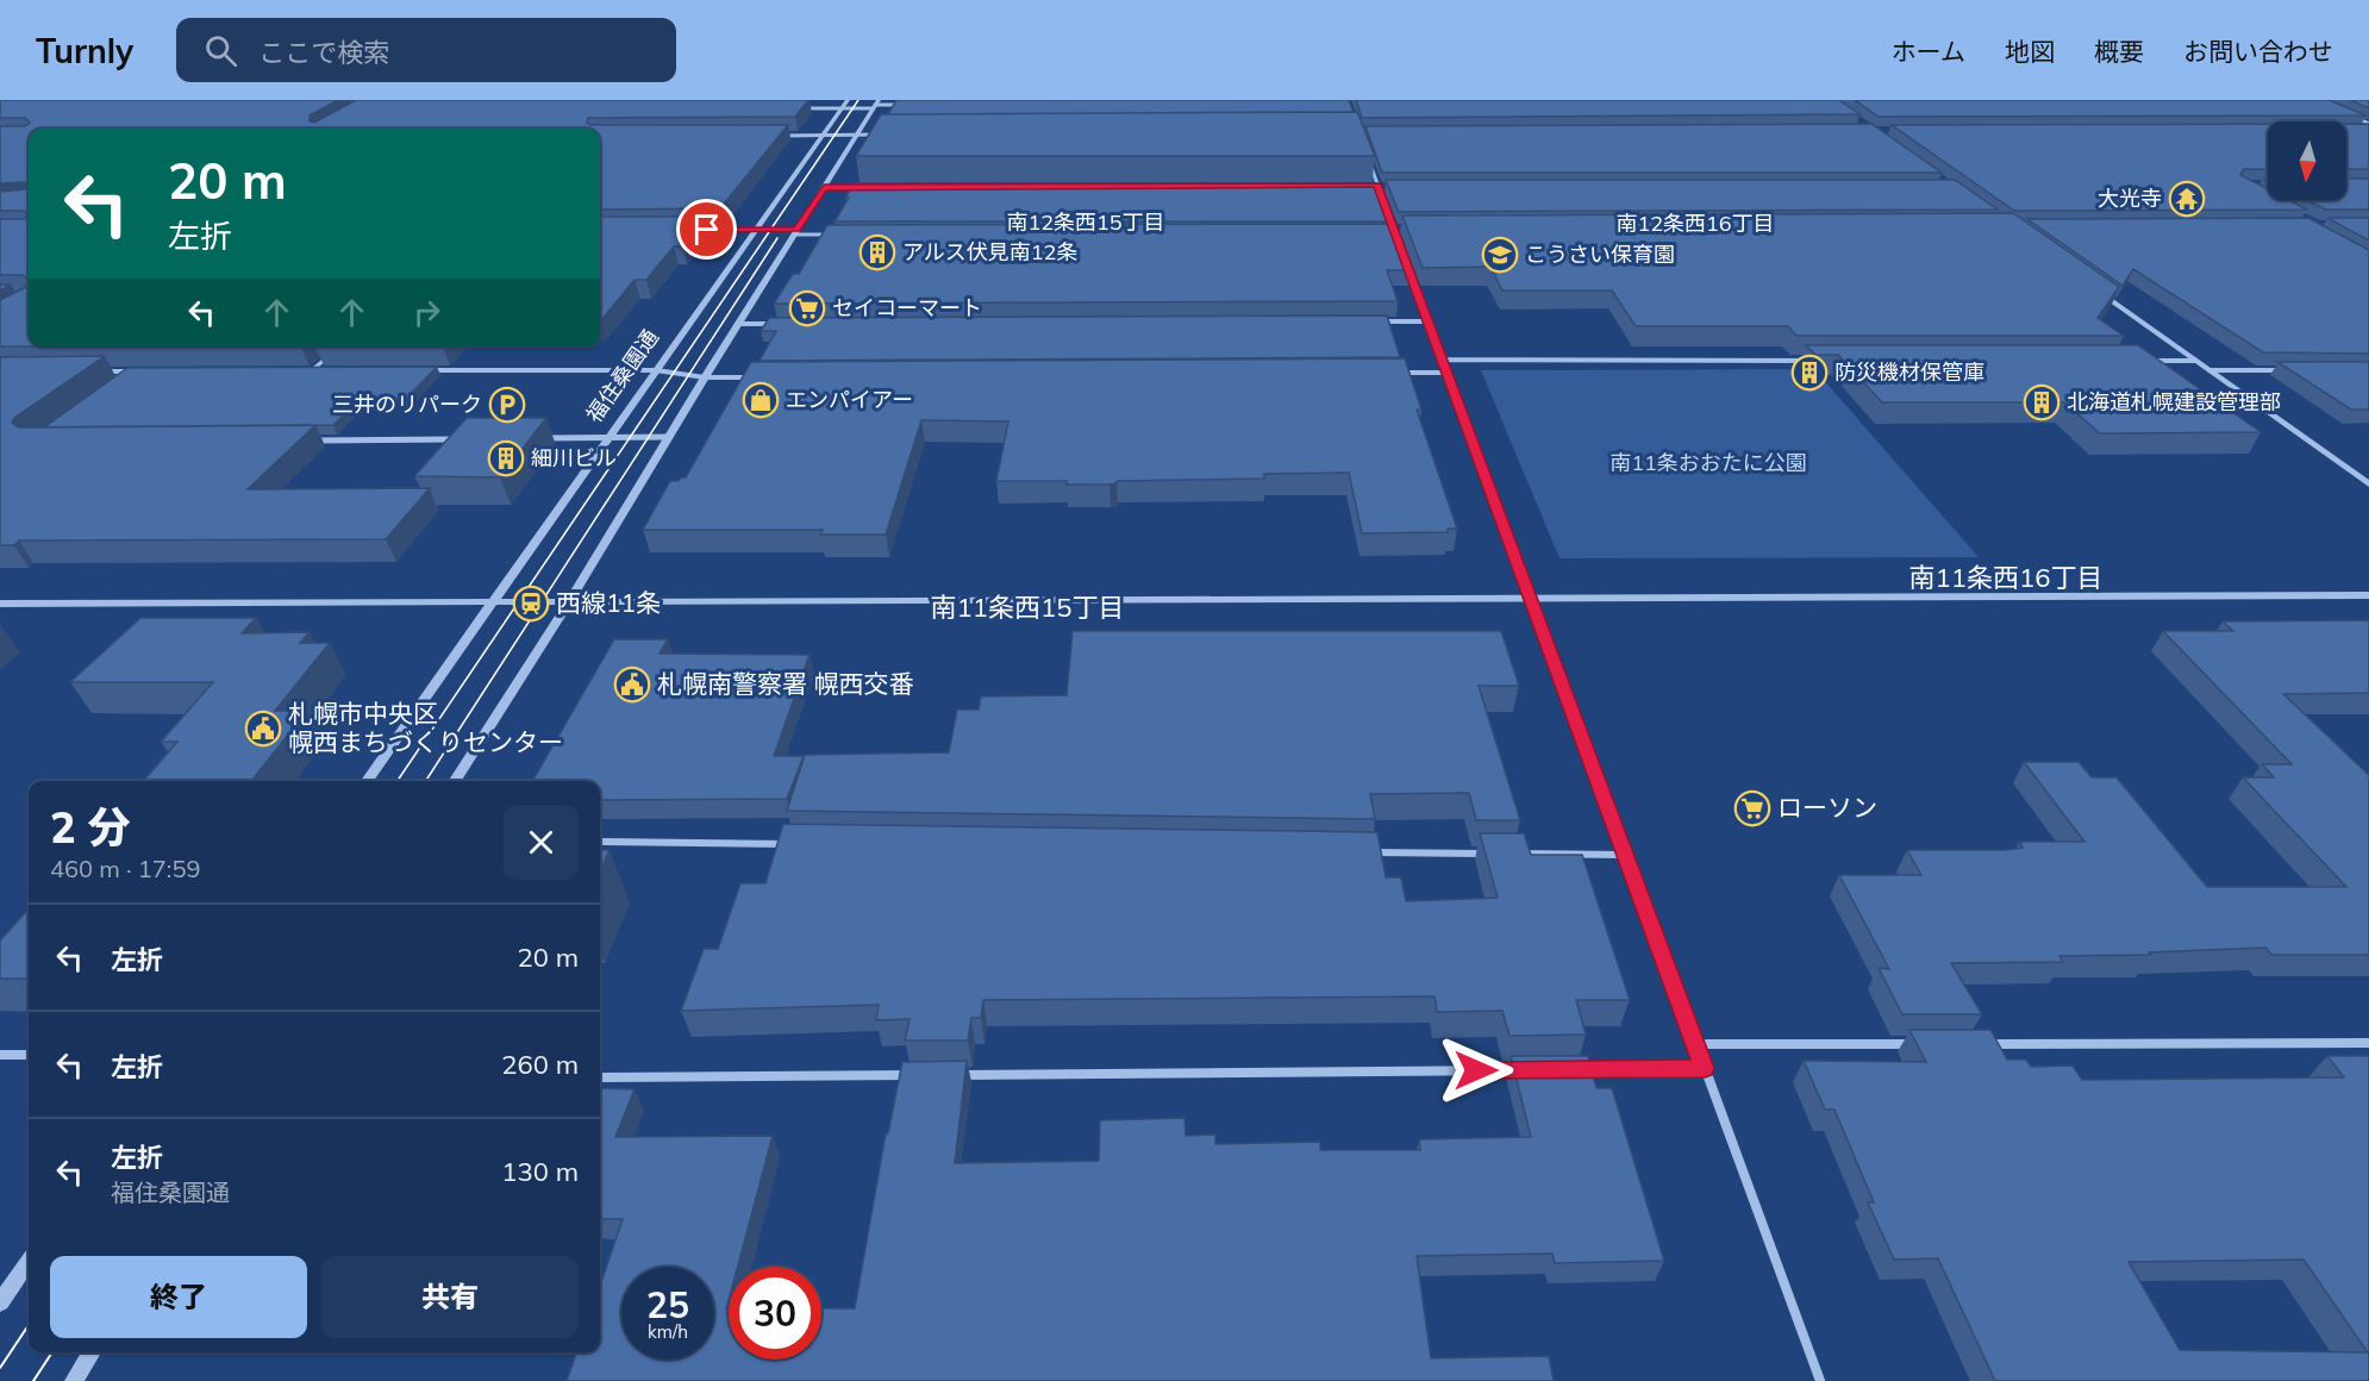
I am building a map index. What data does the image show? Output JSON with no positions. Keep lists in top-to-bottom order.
{
  "streets": {
    "street": ["福住桑園通"]
  },
  "districts": [
    "南12条西15丁目",
    "南12条西16丁目",
    "南11条西16丁目",
    "南11条西15丁目"
  ],
  "parks": ["南11条おおたに公園"],
  "places": {
    "temple": ["大光寺"],
    "building": [
      "アルス伏見南12条",
      "防災機材保管庫",
      "北海道札幌建設管理部",
      "細川ビル"
    ],
    "school or university": ["こうさい保育園"],
    "supermarket": ["セイコーマート", "ローソン"],
    "shop": ["エンパイアー"],
    "parking": ["三井のリパーク"],
    "station": ["西線11条"],
    "public building": ["札幌南警察署 幌西交番", "札幌市中央区 幌西まちづくりセンター"]
  },
  "north": "bottom",
  "page": {
    "header": "Turnly",
    "search": "ここで検索",
    "nav": [
      "ホーム",
      "地図",
      "概要",
      "お問い合わせ"
    ],
    "turn": ["20 m", "左折"],
    "heading": ["2 分", "460 m · 17:59"],
    "list": [
      {
        "name": "左折",
        "value": "20 m"
      },
      {
        "name": "左折",
        "value": "260 m"
      },
      {
        "name": "左折",
        "note": "福住桑園通",
        "value": "130 m"
      }
    ],
    "buttons": ["終了", "共有"],
    "speed": "25 km/h",
    "limit": "30"
  }
}
